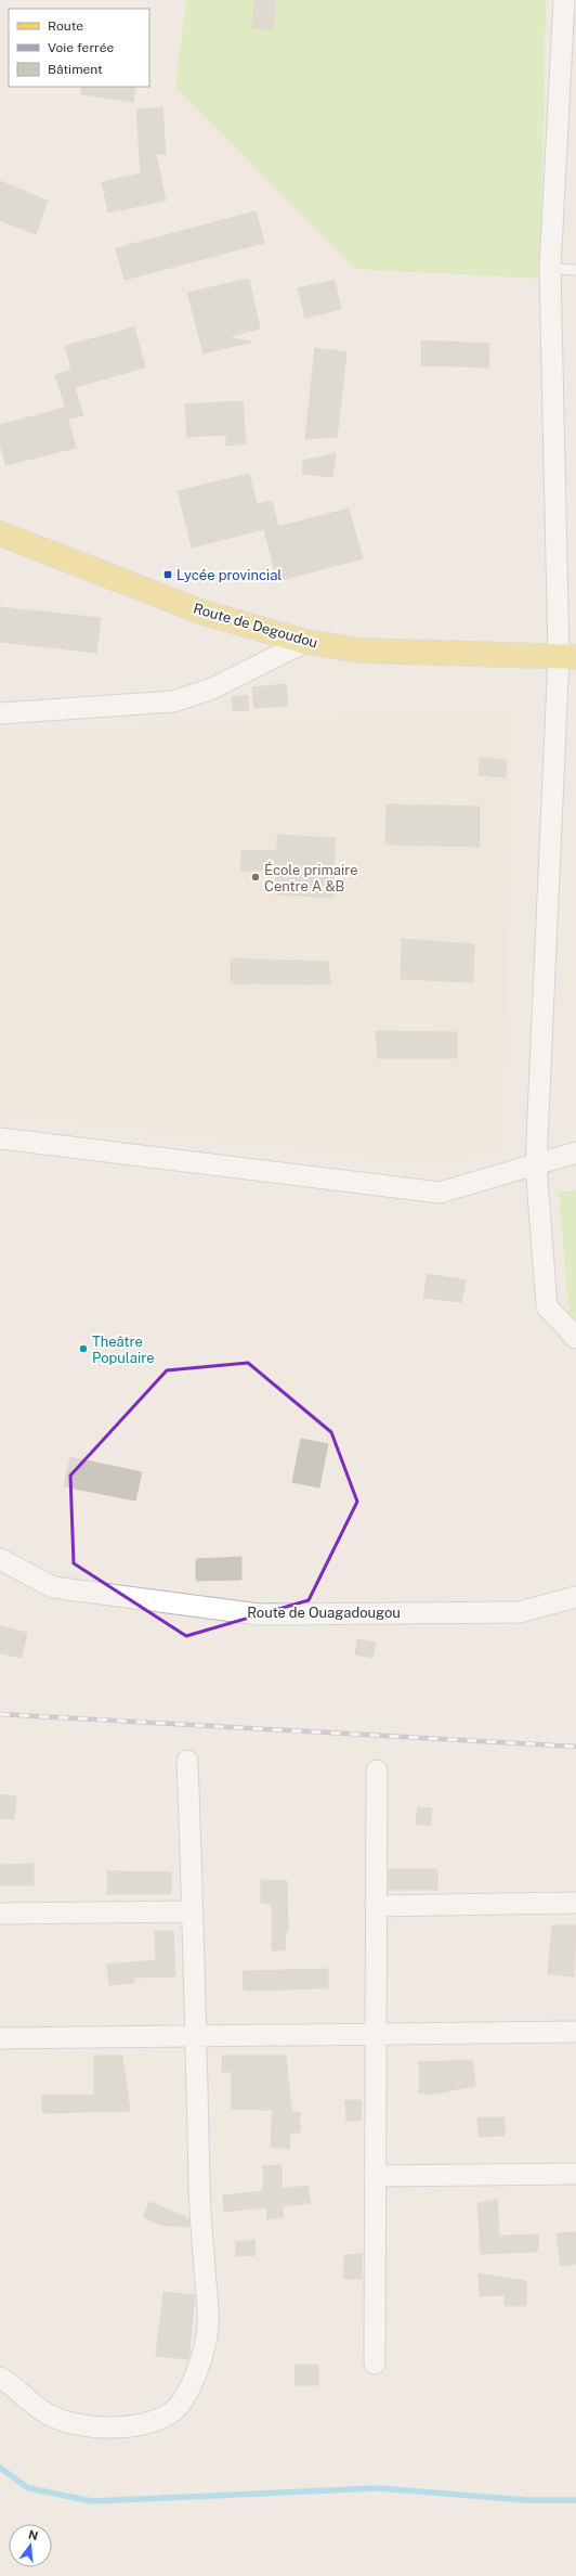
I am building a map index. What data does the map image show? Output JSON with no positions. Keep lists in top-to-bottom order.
{
  "streets": {
    "main road": ["Route de Degoudou"],
    "street": ["Route de Ouagadougou"]
  },
  "places": {
    "transit": ["Lycée provincial"],
    "other": ["École primaire Centre A &B", "Theâtre Populaire"]
  },
  "legend": ["Route", "Voie ferrée", "Bâtiment"],
  "north": "top"
}
